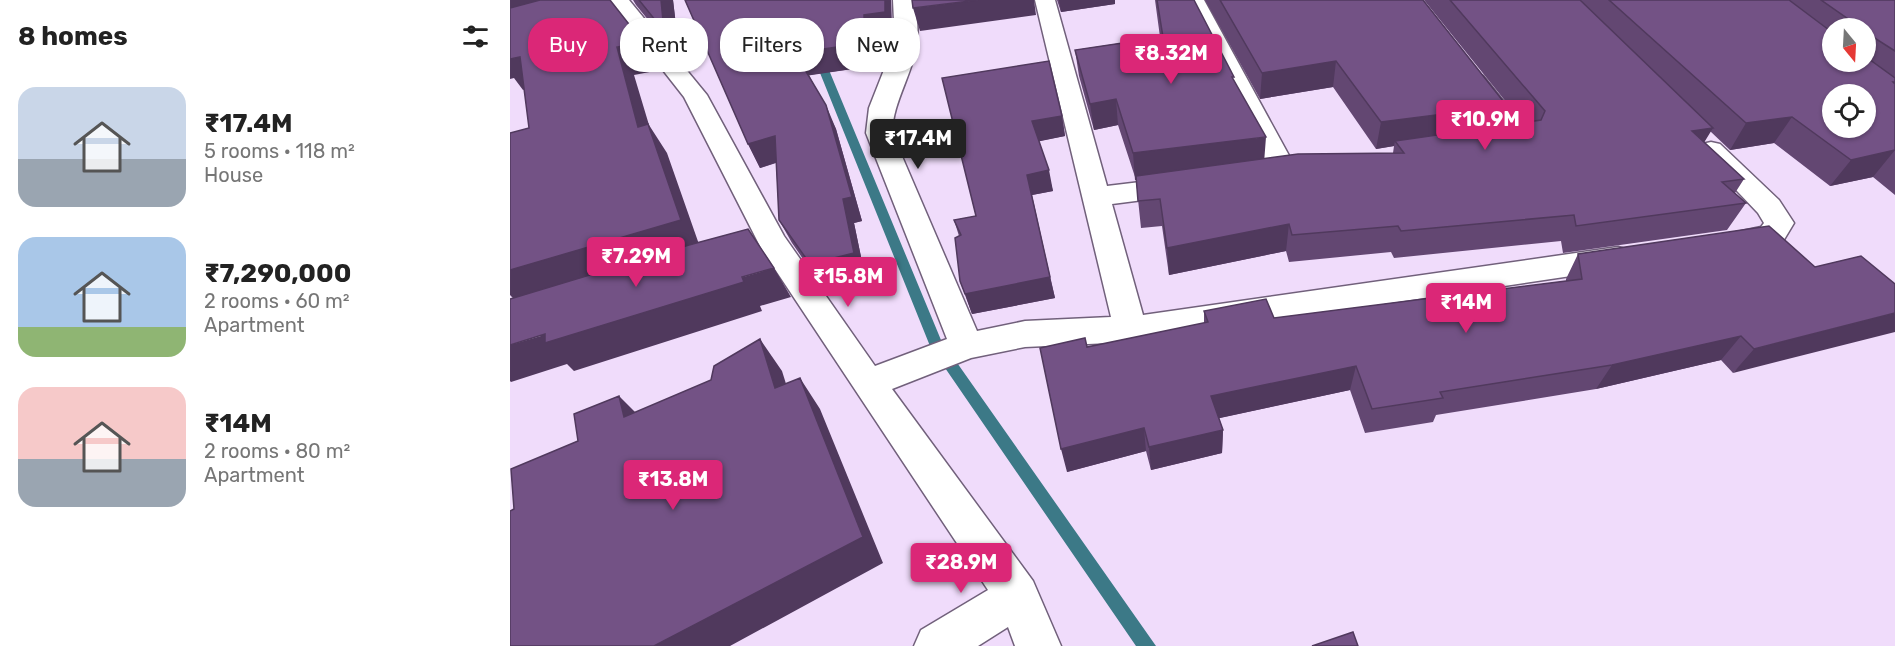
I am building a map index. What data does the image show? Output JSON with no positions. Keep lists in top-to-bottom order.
{
  "north": "bottom",
  "page": {
    "heading": "8 homes",
    "chip": [
      "Buy",
      "Rent",
      "Filters",
      "New"
    ],
    "price": [
      "₹8.32M",
      "₹10.9M",
      "₹17.4M",
      "₹7.29M",
      "₹15.8M",
      "₹14M",
      "₹13.8M",
      "₹28.9M"
    ],
    "list": [
      {
        "name": "₹17.4M",
        "note": "5 rooms · 118 m² · House"
      },
      {
        "name": "₹7,290,000",
        "note": "2 rooms · 60 m² · Apartment"
      },
      {
        "name": "₹14M",
        "note": "2 rooms · 80 m² · Apartment"
      }
    ]
  }
}
